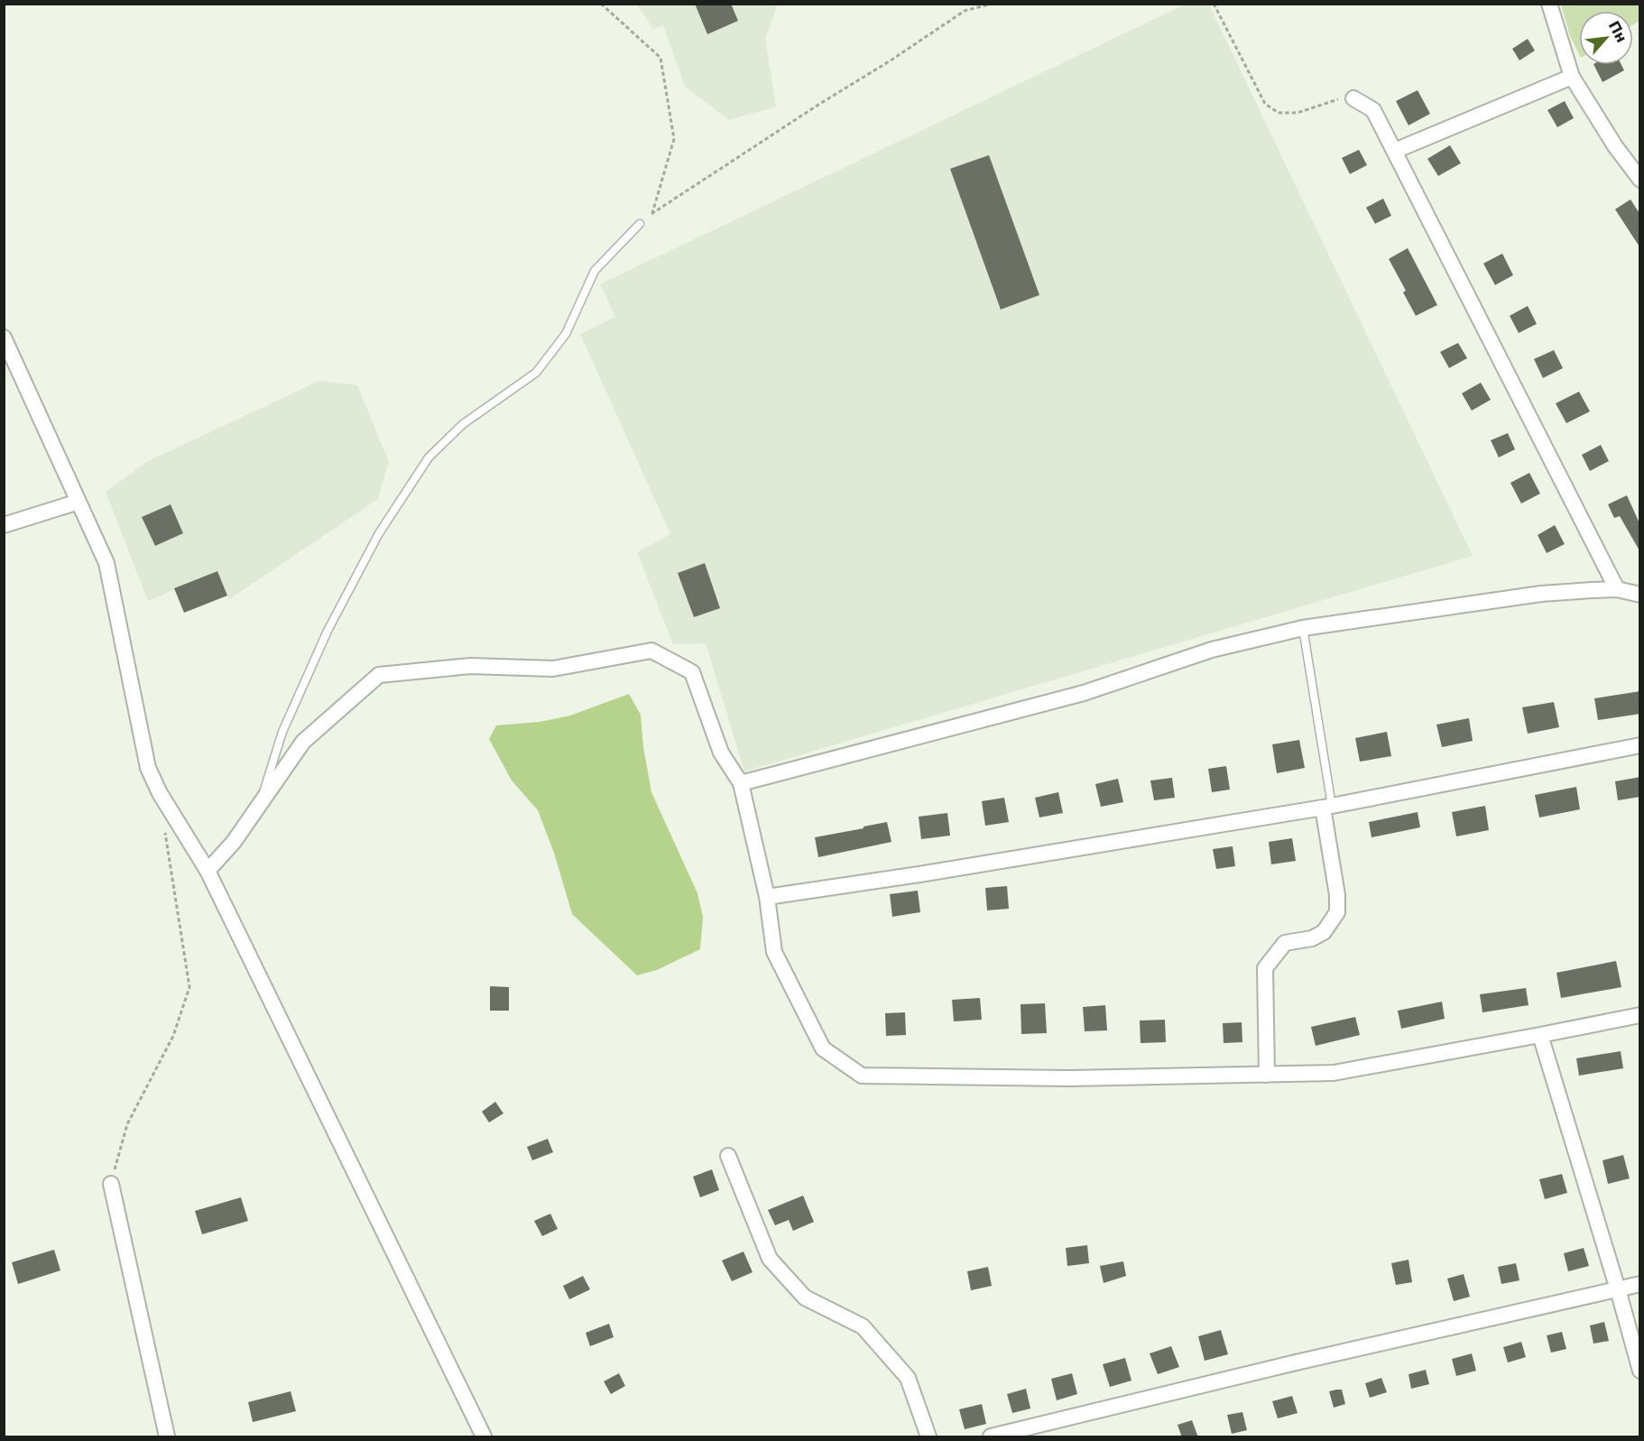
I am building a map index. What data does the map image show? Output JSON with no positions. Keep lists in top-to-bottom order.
{
  "north": "top right"
}
